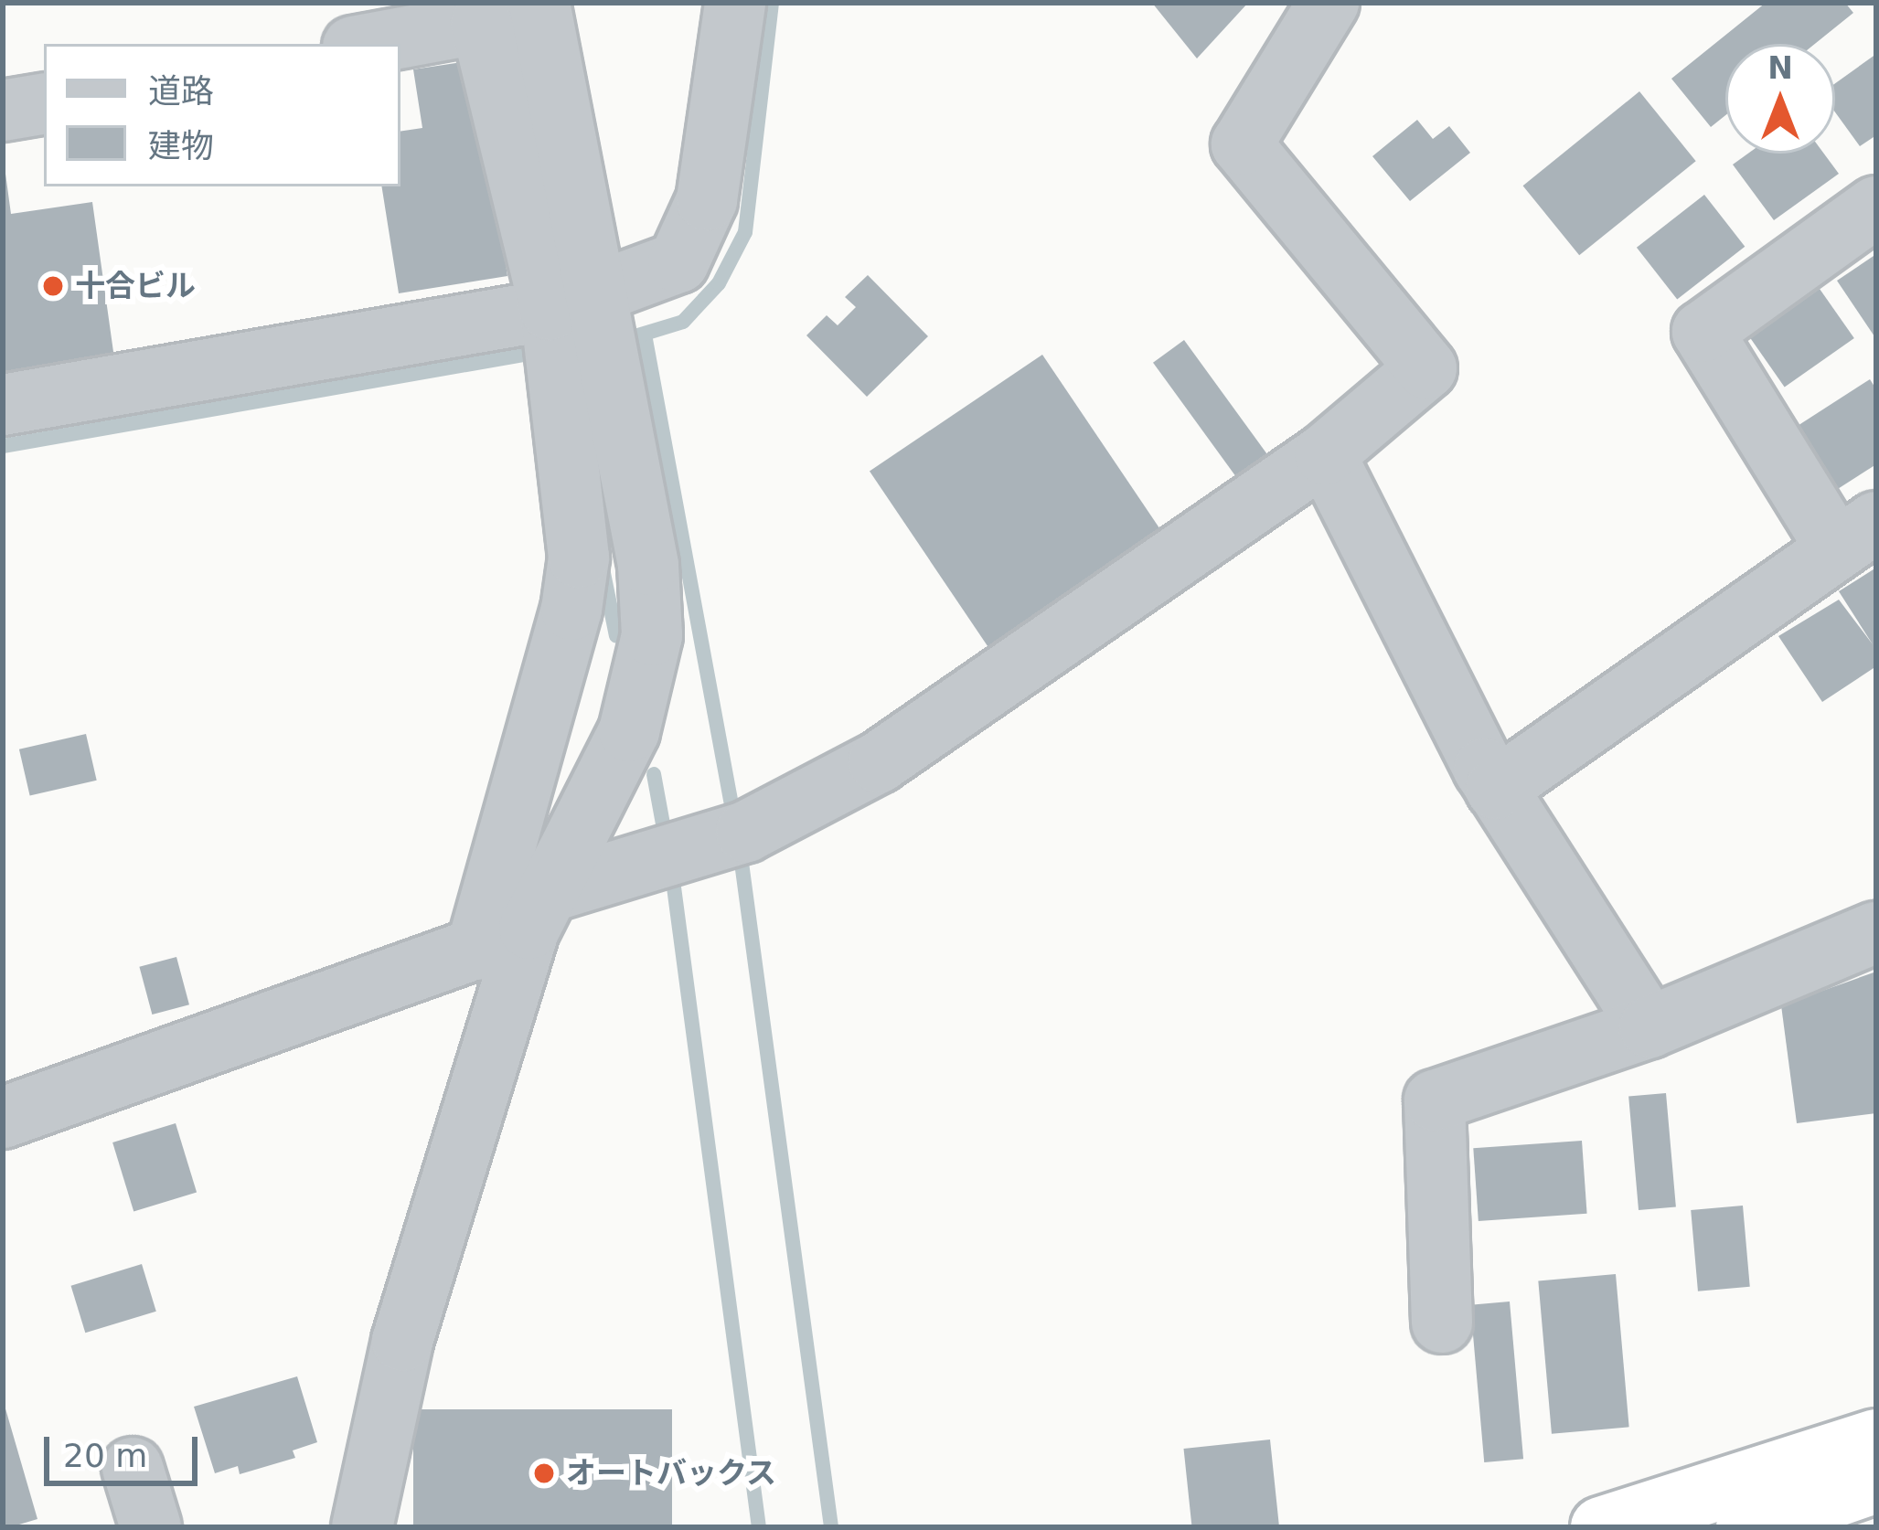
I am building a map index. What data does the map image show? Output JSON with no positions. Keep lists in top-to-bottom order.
{
  "places": ["十合ビル", "オートバックス"],
  "legend": ["道路", "建物"],
  "scale_bar": "20 m",
  "north": "top"
}
